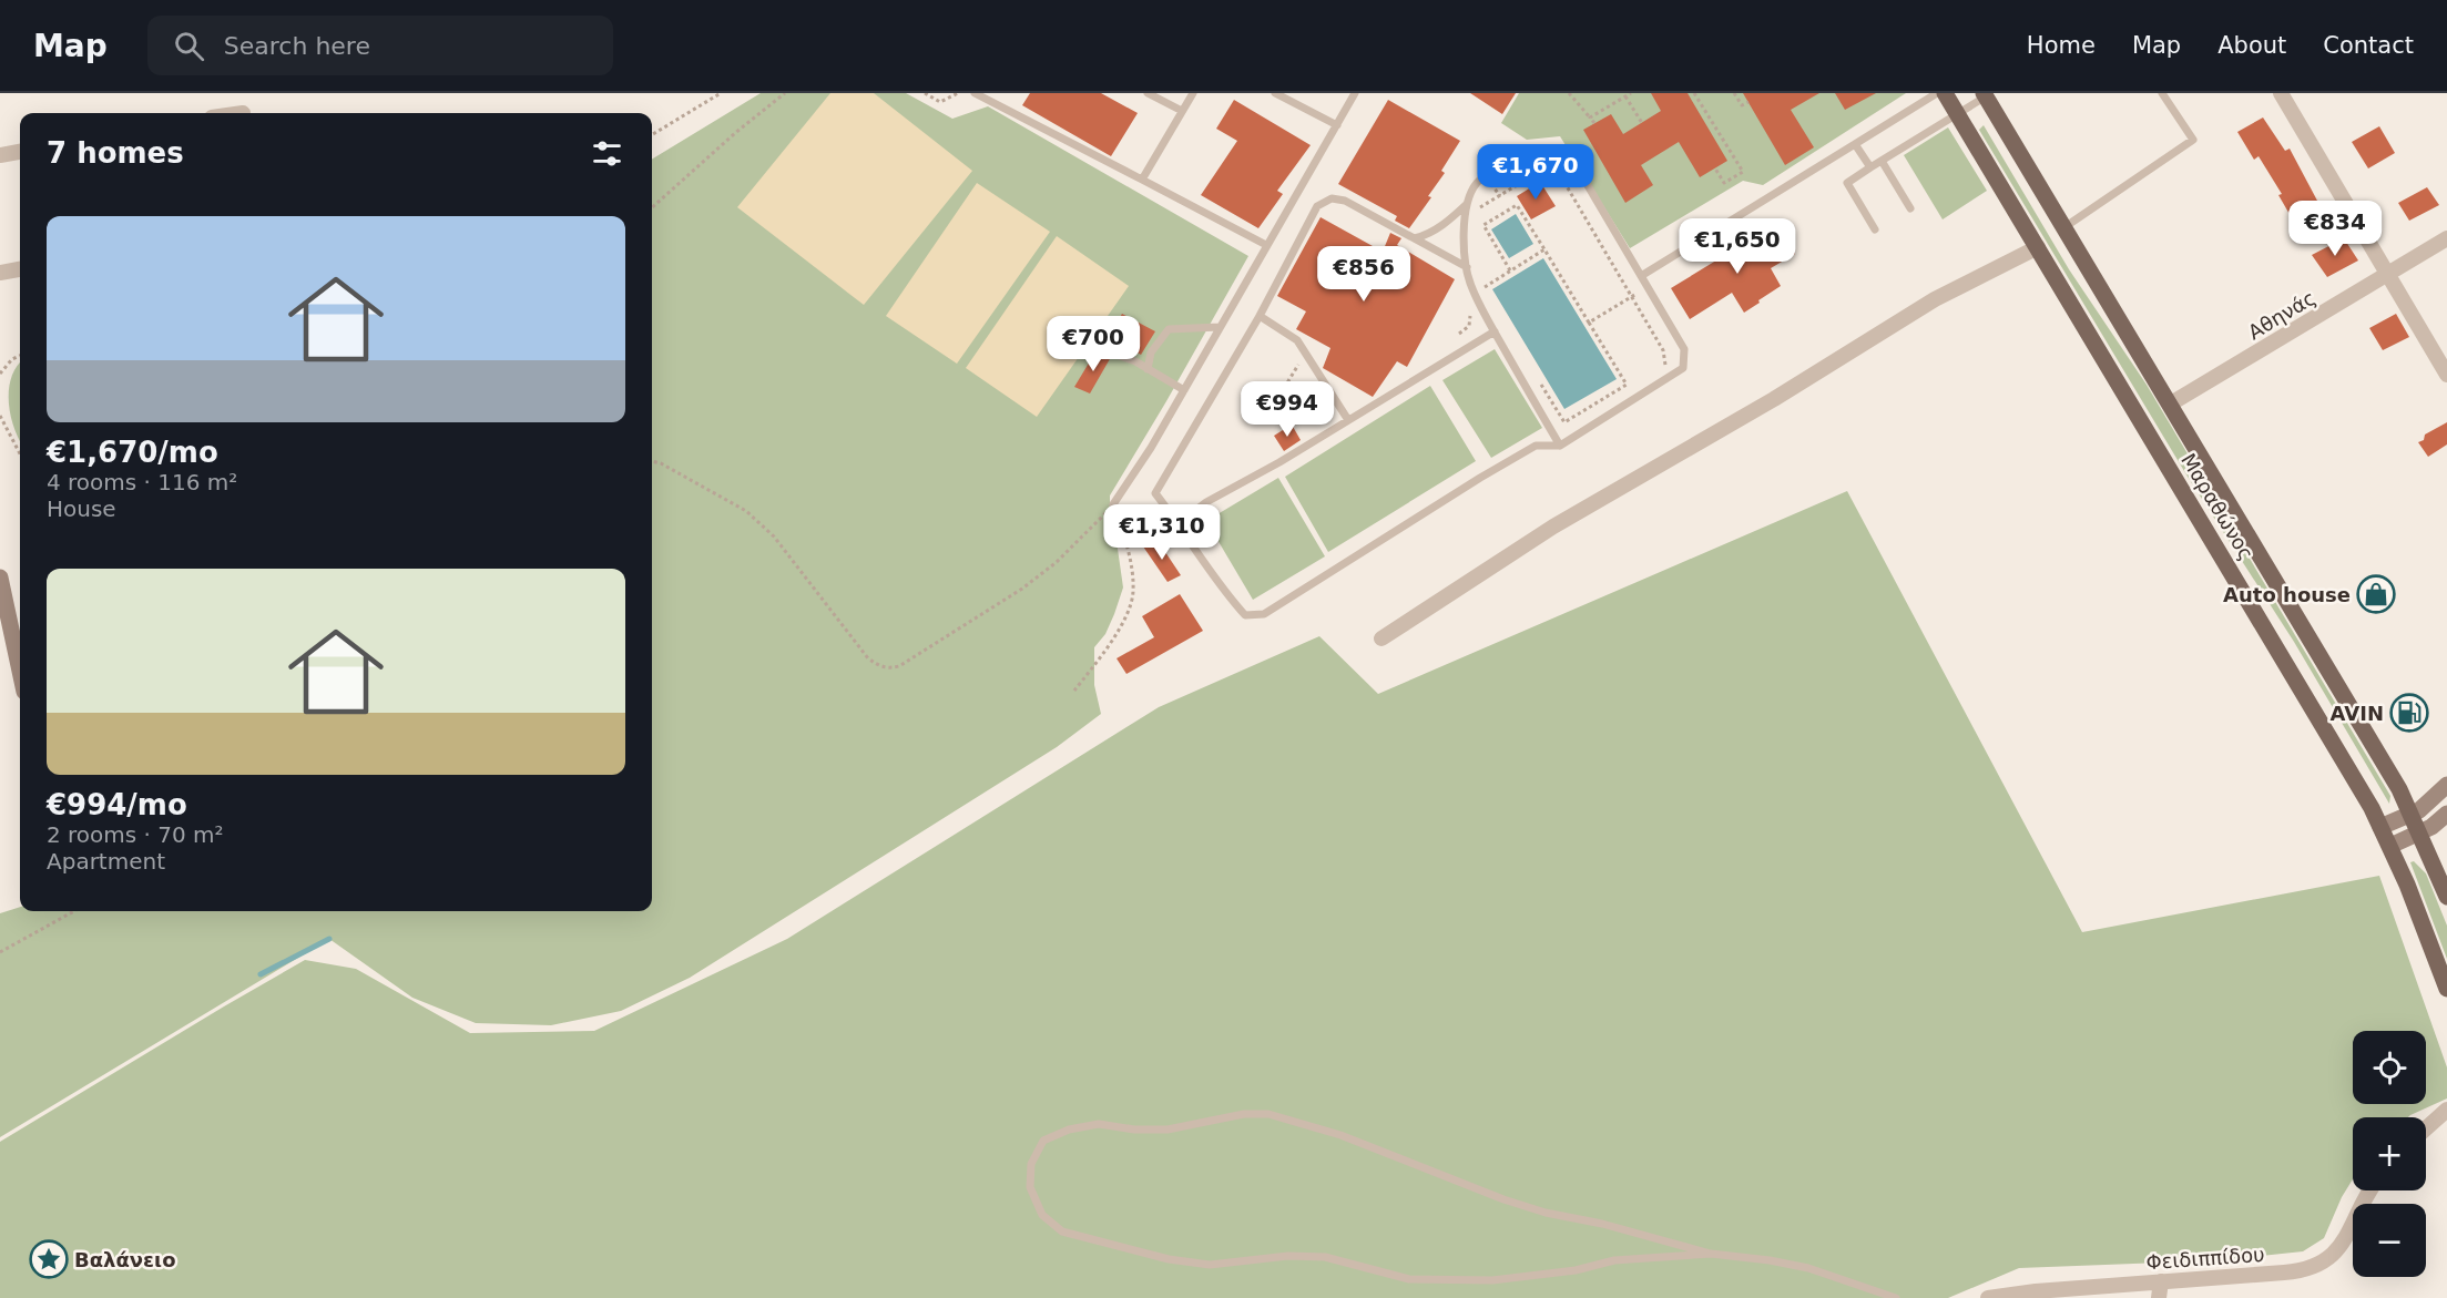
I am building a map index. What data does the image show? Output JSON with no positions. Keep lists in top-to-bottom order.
{
  "streets": {
    "main road": ["Μαραθώνος"],
    "street": ["Αθηνάς", "Φειδιππίδου"]
  },
  "crossings": [
    ["Αθηνάς", "Μαραθώνος"]
  ],
  "places": {
    "shop": ["Auto house"],
    "fuel station": ["AVIN"],
    "place": ["Βαλάνειο"]
  },
  "page": {
    "header": "Map",
    "search": "Search here",
    "nav": [
      "Home",
      "Map",
      "About",
      "Contact"
    ],
    "heading": "7 homes",
    "price": [
      "€1,670",
      "€834",
      "€1,650",
      "€856",
      "€700",
      "€994",
      "€1,310"
    ],
    "list": [
      {
        "name": "€1,670/mo",
        "note": "4 rooms · 116 m² · House"
      },
      {
        "name": "€994/mo",
        "note": "2 rooms · 70 m² · Apartment"
      }
    ],
    "map_buttons": ["+", "−"]
  }
}
